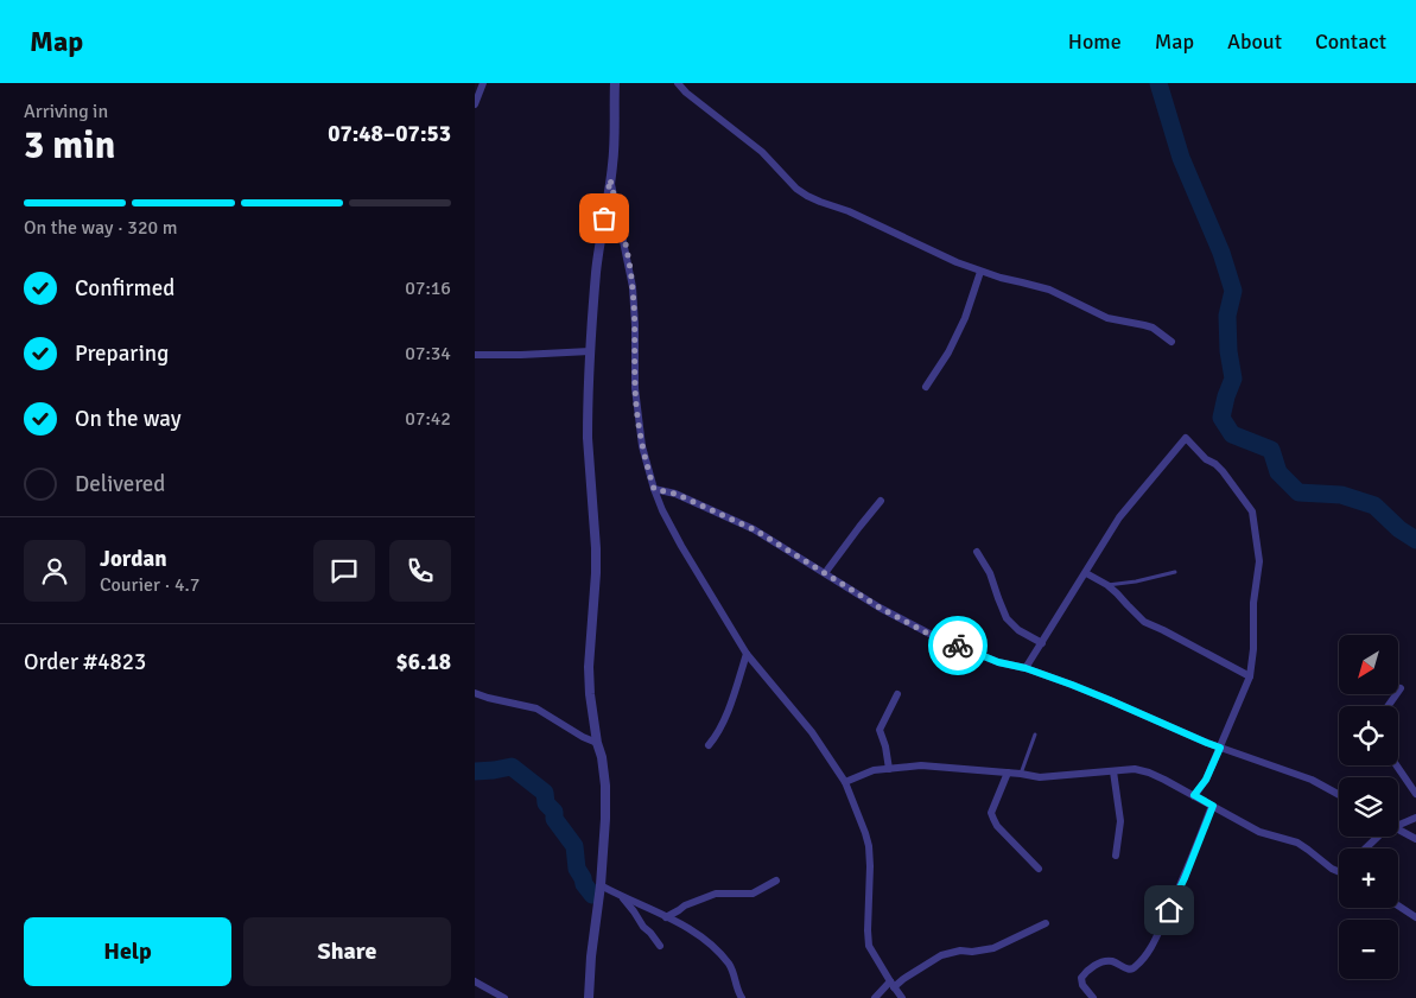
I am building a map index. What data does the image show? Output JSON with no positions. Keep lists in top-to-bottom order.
{
  "north": "bottom left",
  "page": {
    "header": "Map",
    "nav": [
      "Home",
      "Map",
      "About",
      "Contact"
    ],
    "heading": ["3 min", "Arriving in", "07:48–07:53"],
    "panel": [
      "Jordan",
      "Courier · 4.7",
      "Order #4823",
      "$6.18"
    ],
    "bar": "On the way · 320 m",
    "list": [
      ["Confirmed", "07:16"],
      ["Preparing", "07:34"],
      ["On the way", "07:42"],
      "Delivered"
    ],
    "map_buttons": ["+", "−"],
    "buttons": ["Help", "Share"]
  }
}
